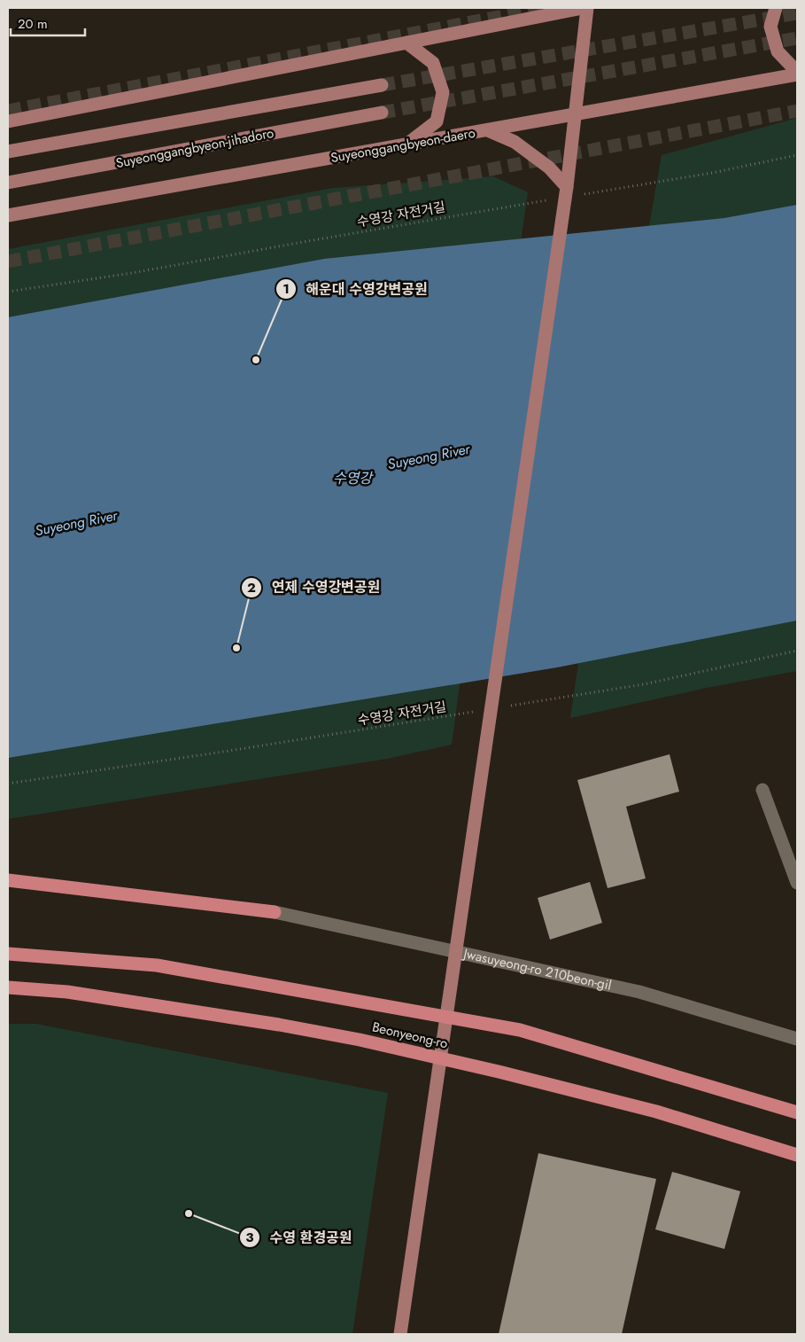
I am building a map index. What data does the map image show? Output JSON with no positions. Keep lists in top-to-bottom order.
{
  "streets": {
    "highway": ["Beonyeong-ro"],
    "main road": ["Suyeonggangbyeon-daero", "Suyeonggangbyeon-jihadoro"],
    "street": ["Jwasuyeong-ro 210beon-gil"],
    "path": ["수영강 자전거길"]
  },
  "water": ["Suyeong River", "수영강"],
  "places": ["해운대 수영강변공원", "연제 수영강변공원", "수영 환경공원"],
  "scale_bar": "20 m"
}
